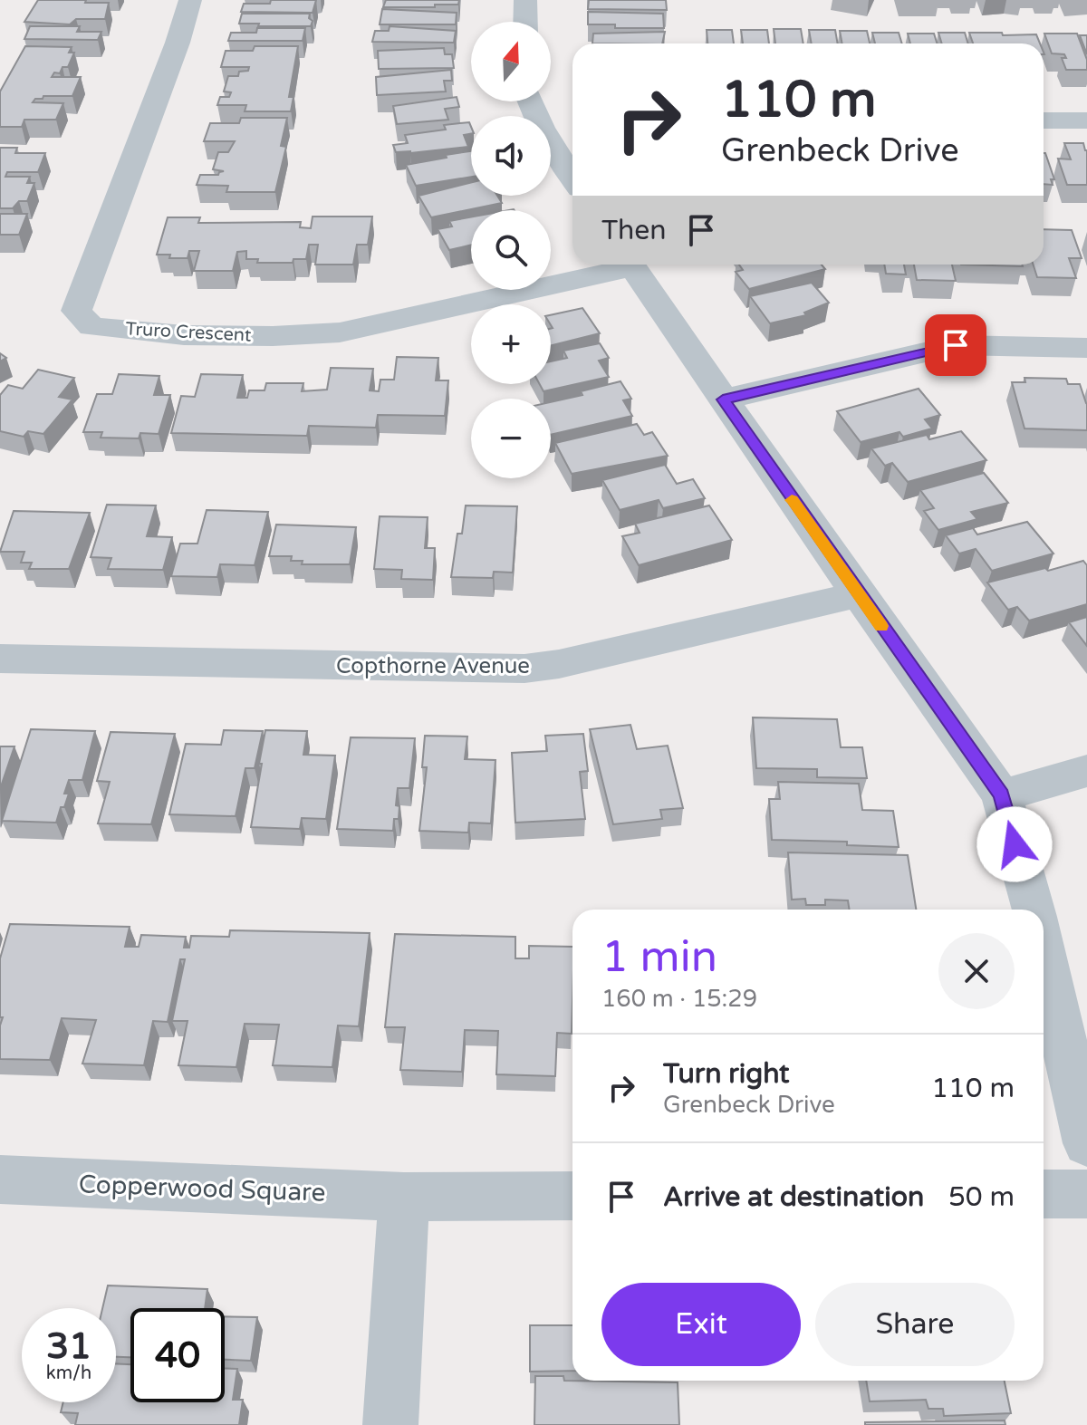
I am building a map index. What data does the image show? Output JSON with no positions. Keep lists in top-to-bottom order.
{
  "streets": {
    "street": ["Truro Crescent", "Copthorne Avenue", "Copperwood Square"]
  },
  "north": "top",
  "page": {
    "map_buttons": ["+", "−"],
    "turn": ["110 m", "Grenbeck Drive"],
    "then": "Then",
    "heading": ["1 min", "160 m · 15:29"],
    "list": [
      {
        "name": "Turn right",
        "note": "Grenbeck Drive",
        "value": "110 m"
      },
      {
        "name": "Arrive at destination",
        "value": "50 m"
      }
    ],
    "buttons": ["Exit", "Share"],
    "speed": "31 km/h",
    "limit": "40"
  }
}
